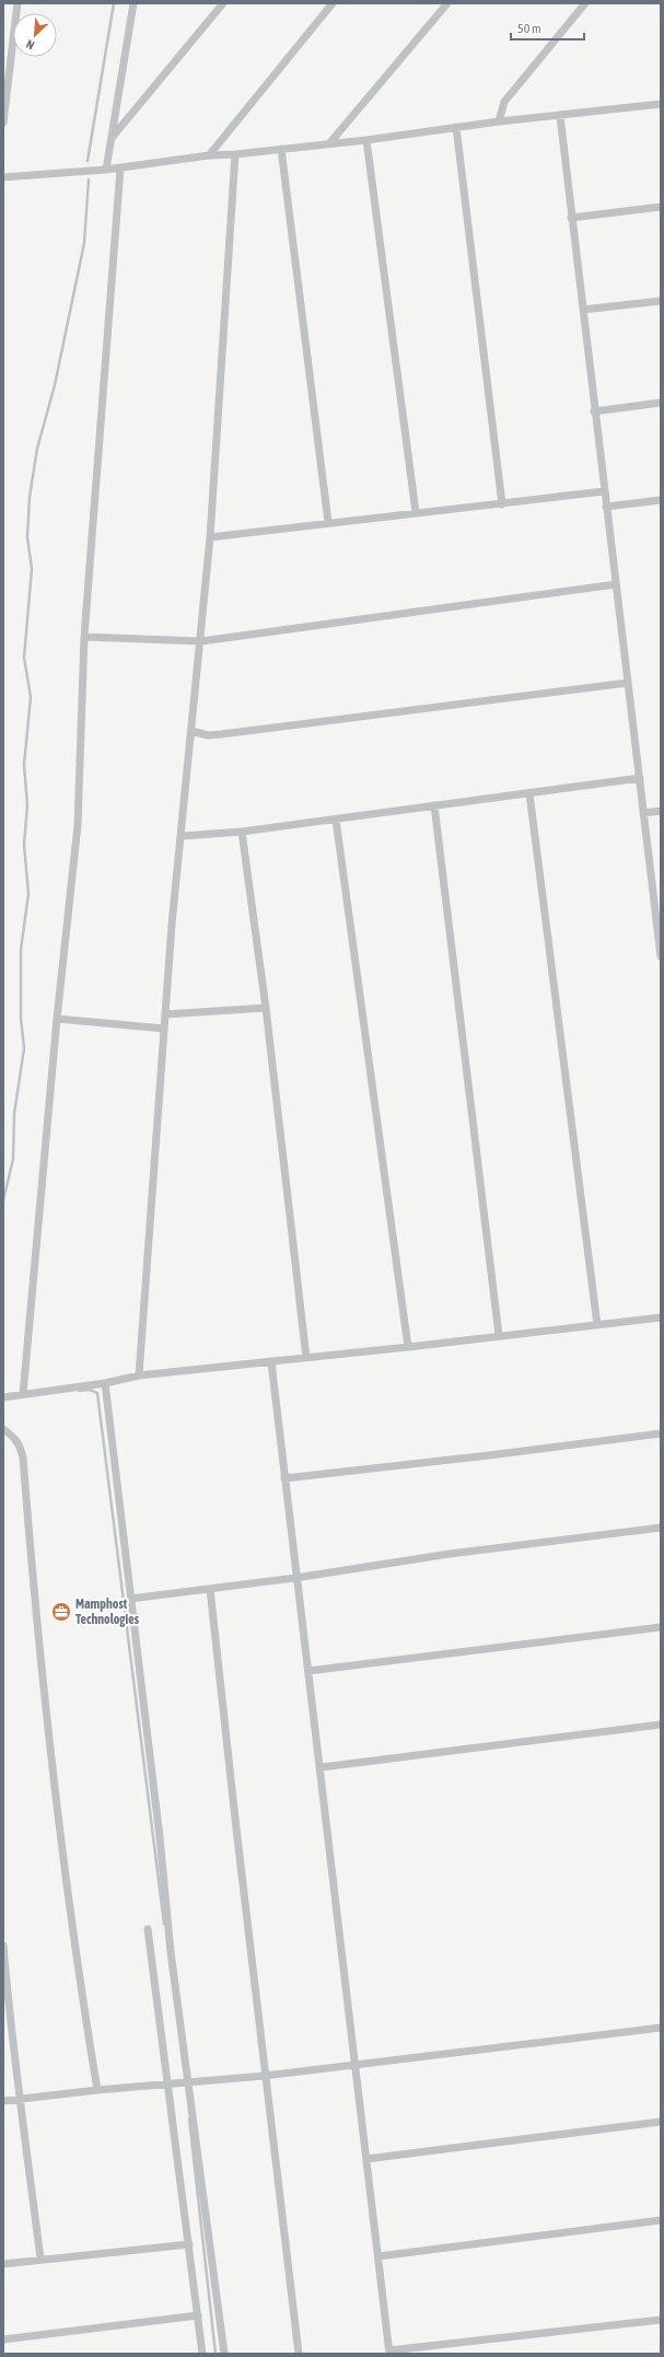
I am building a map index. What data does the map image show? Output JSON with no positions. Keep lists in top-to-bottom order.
{
  "places": {
    "office": ["Mamphost Technologies"]
  },
  "scale_bar": "50 m",
  "north": "bottom left"
}
